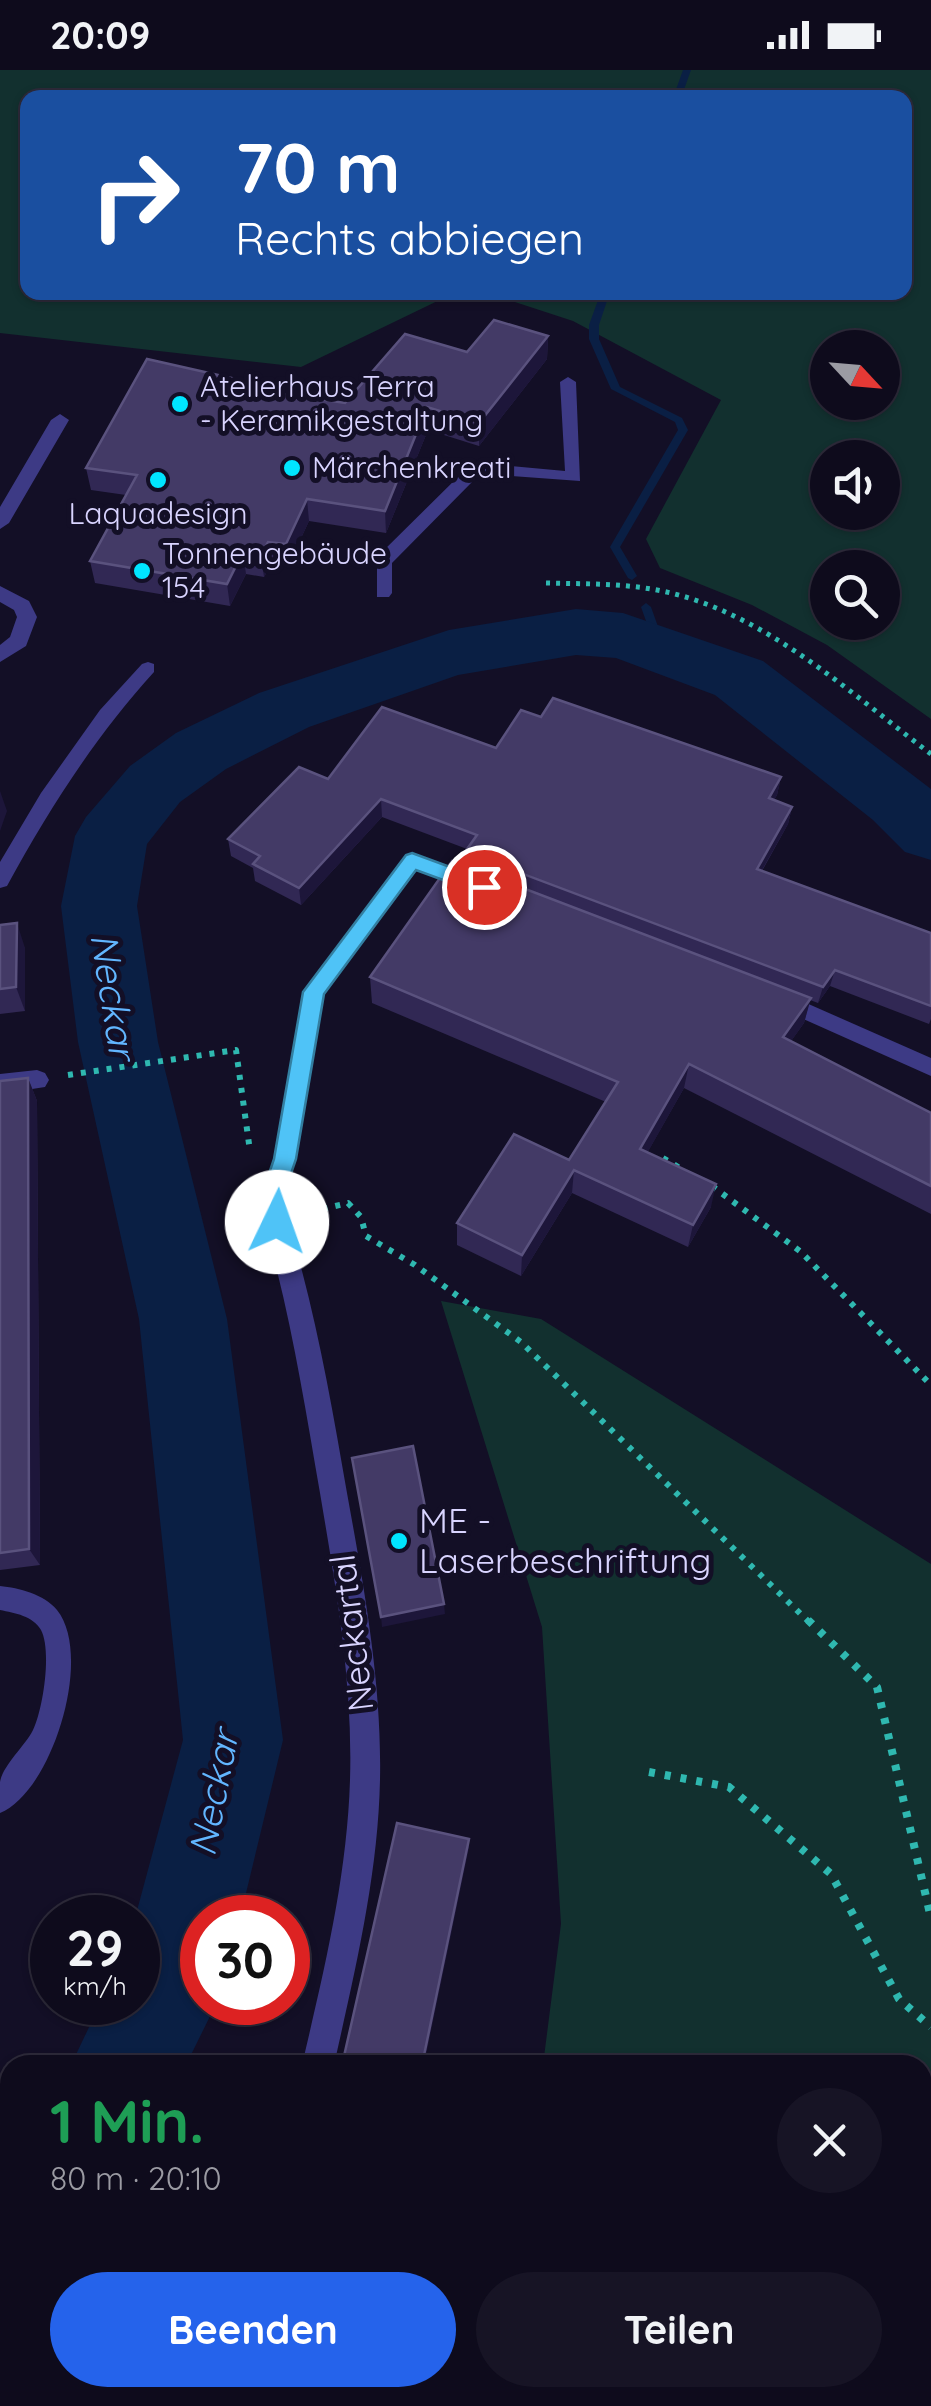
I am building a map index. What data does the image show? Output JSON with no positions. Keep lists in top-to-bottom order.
{
  "streets": {
    "street": ["Neckartal"]
  },
  "water": ["Neckar"],
  "places": [
    "Atelierhaus Terra - Keramikgestaltung",
    "Märchenkreati",
    "Laquadesign",
    "Tonnengebäude 154",
    "ME - Laserbeschriftung"
  ],
  "north": "bottom right",
  "page": {
    "status": "20:09",
    "turn": ["70 m", "Rechts abbiegen"],
    "speed": "29 km/h",
    "limit": "30",
    "heading": ["1 Min.", "80 m · 20:10"],
    "buttons": ["Beenden", "Teilen"]
  }
}
